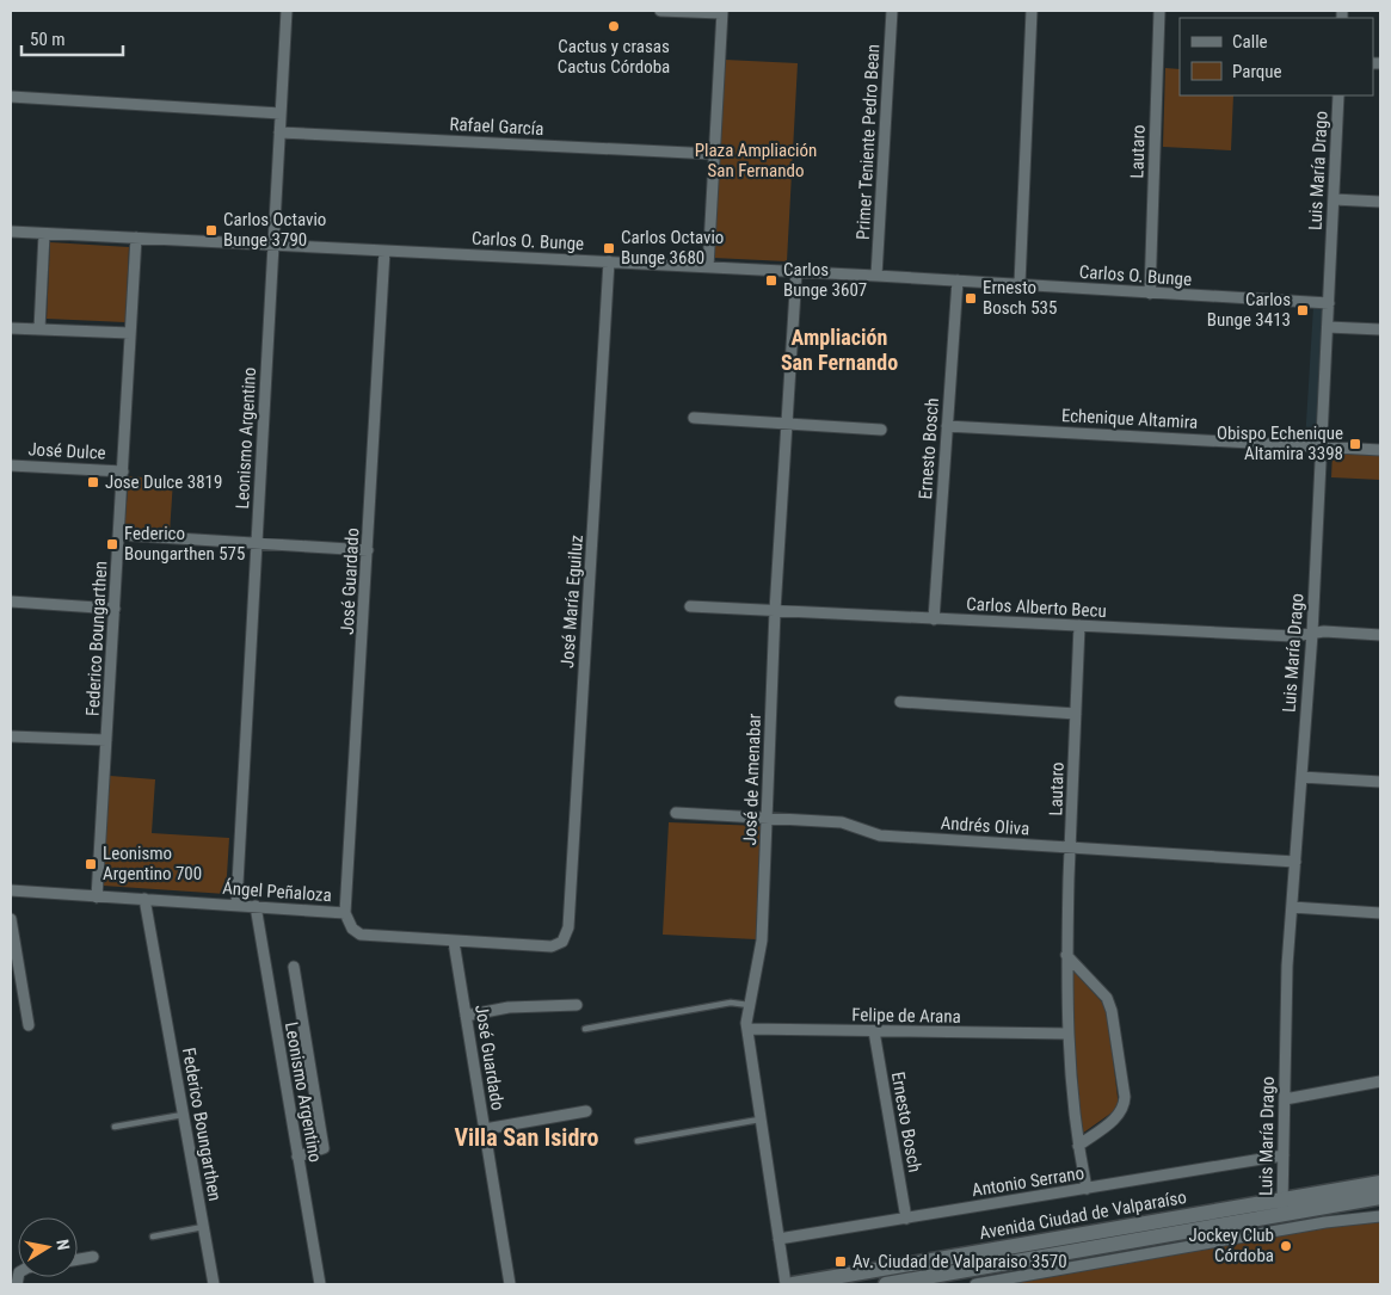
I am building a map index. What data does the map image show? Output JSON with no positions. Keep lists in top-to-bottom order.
{
  "streets": {
    "main road": ["Avenida Ciudad de Valparaíso"],
    "street": [
      "Rafael García",
      "Primer Teniente Pedro Bean",
      "Lautaro",
      "Luis María Drago",
      "Carlos O. Bunge",
      "Echenique Altamira",
      "Leonismo Argentino",
      "Ernesto Bosch",
      "José Dulce",
      "José Guardado",
      "José María Eguiluz",
      "Carlos Alberto Becu",
      "Federico Boungarthen",
      "José de Amenabar",
      "Andrés Oliva",
      "Ángel Peñaloza",
      "Felipe de Arana",
      "Antonio Serrano"
    ]
  },
  "crossings": [
    ["Rafael García", "Leonismo Argentino"],
    ["Primer Teniente Pedro Bean", "Carlos O. Bunge"],
    ["Lautaro", "Carlos O. Bunge"],
    ["Lautaro", "Carlos Alberto Becu"],
    ["Lautaro", "Andrés Oliva"],
    ["Lautaro", "Felipe de Arana"],
    ["Lautaro", "Antonio Serrano"],
    ["Luis María Drago", "Carlos O. Bunge"],
    ["Luis María Drago", "Echenique Altamira"],
    ["Luis María Drago", "Carlos Alberto Becu"],
    ["Luis María Drago", "Andrés Oliva"],
    ["Luis María Drago", "Antonio Serrano"],
    ["Luis María Drago", "Avenida Ciudad de Valparaíso"],
    ["Carlos O. Bunge", "Leonismo Argentino"],
    ["Carlos O. Bunge", "Ernesto Bosch"],
    ["Carlos O. Bunge", "José Guardado"],
    ["Carlos O. Bunge", "José María Eguiluz"],
    ["Carlos O. Bunge", "Federico Boungarthen"],
    ["Carlos O. Bunge", "José de Amenabar"],
    ["Echenique Altamira", "Ernesto Bosch"],
    ["Leonismo Argentino", "Ángel Peñaloza"],
    ["Ernesto Bosch", "Carlos Alberto Becu"],
    ["Ernesto Bosch", "Felipe de Arana"],
    ["Ernesto Bosch", "Antonio Serrano"],
    ["José Dulce", "Federico Boungarthen"],
    ["José Guardado", "Ángel Peñaloza"],
    ["José María Eguiluz", "Ángel Peñaloza"],
    ["Carlos Alberto Becu", "José de Amenabar"],
    ["Federico Boungarthen", "Ángel Peñaloza"],
    ["José de Amenabar", "Andrés Oliva"],
    ["José de Amenabar", "Felipe de Arana"],
    ["José de Amenabar", "Antonio Serrano"]
  ],
  "districts": ["Ampliación San Fernando", "Villa San Isidro"],
  "parks": ["Plaza Ampliación San Fernando"],
  "places": {
    "other": ["Cactus y crasas Cactus Córdoba", "Jockey Club Córdoba"],
    "transit": [
      "Carlos Octavio Bunge 3790",
      "Carlos Octavio Bunge 3680",
      "Carlos Bunge 3607",
      "Ernesto Bosch 535",
      "Carlos Bunge 3413",
      "Obispo Echenique Altamira 3398",
      "Jose Dulce 3819",
      "Federico Boungarthen 575",
      "Leonismo Argentino 700",
      "Av. Ciudad de Valparaiso 3570"
    ]
  },
  "legend": ["Calle", "Parque"],
  "scale_bar": "50 m",
  "north": "right"
}
